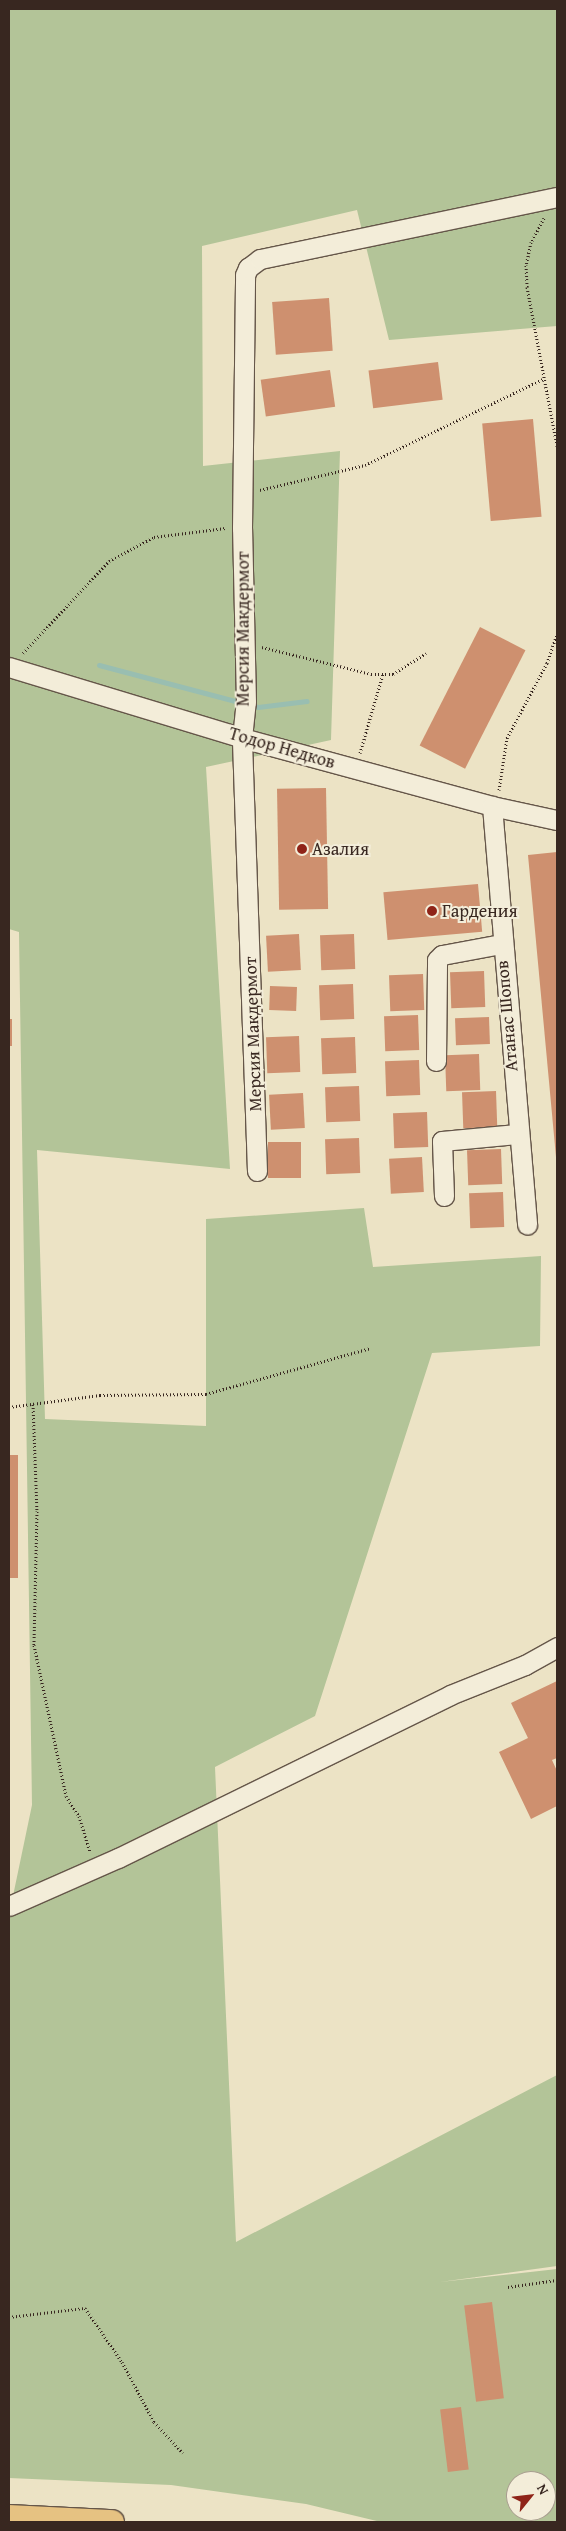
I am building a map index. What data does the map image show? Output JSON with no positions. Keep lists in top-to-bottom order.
{
  "streets": {
    "street": ["Мерсия Макдермот", "Тодор Недков", "Атанас Шопов"]
  },
  "crossings": [
    ["Мерсия Макдермот", "Тодор Недков"],
    ["Тодор Недков", "Атанас Шопов"]
  ],
  "places": ["Азалия", "Гардения"],
  "north": "top right"
}
